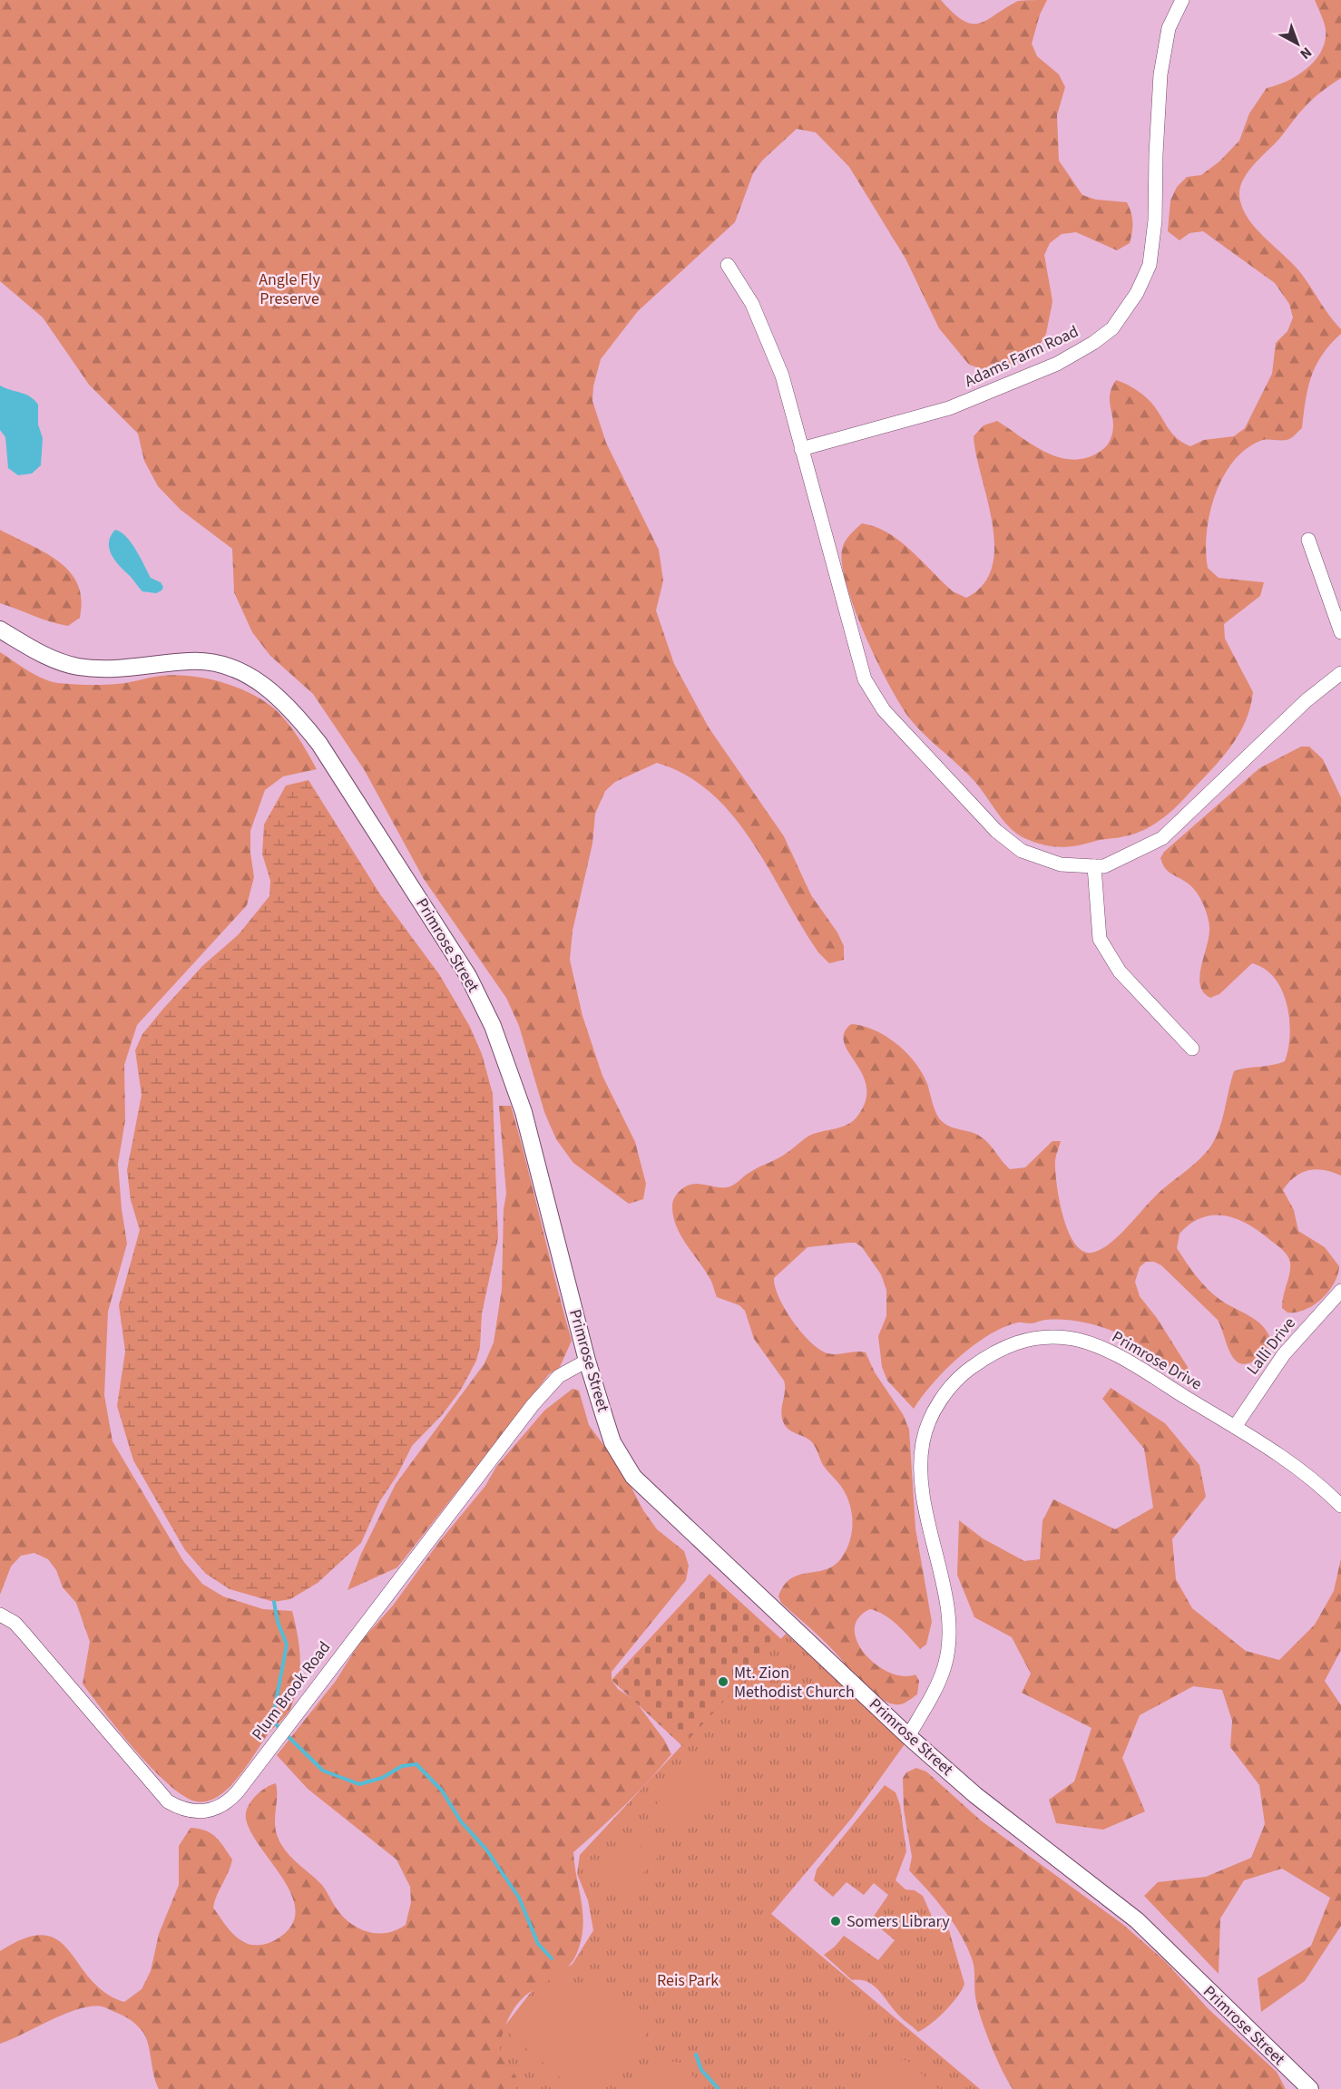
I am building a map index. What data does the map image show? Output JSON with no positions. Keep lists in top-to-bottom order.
{
  "streets": {
    "main road": ["Primrose Street"],
    "street": [
      "Adams Farm Road",
      "Lalli Drive",
      "Primrose Drive",
      "Plum Brook Road"
    ]
  },
  "crossings": [
    ["Primrose Street", "Primrose Drive"],
    ["Primrose Street", "Plum Brook Road"],
    ["Lalli Drive", "Primrose Drive"]
  ],
  "parks": ["Angle Fly Preserve", "Reis Park"],
  "places": ["Mt. Zion Methodist Church", "Somers Library"],
  "north": "bottom right"
}
